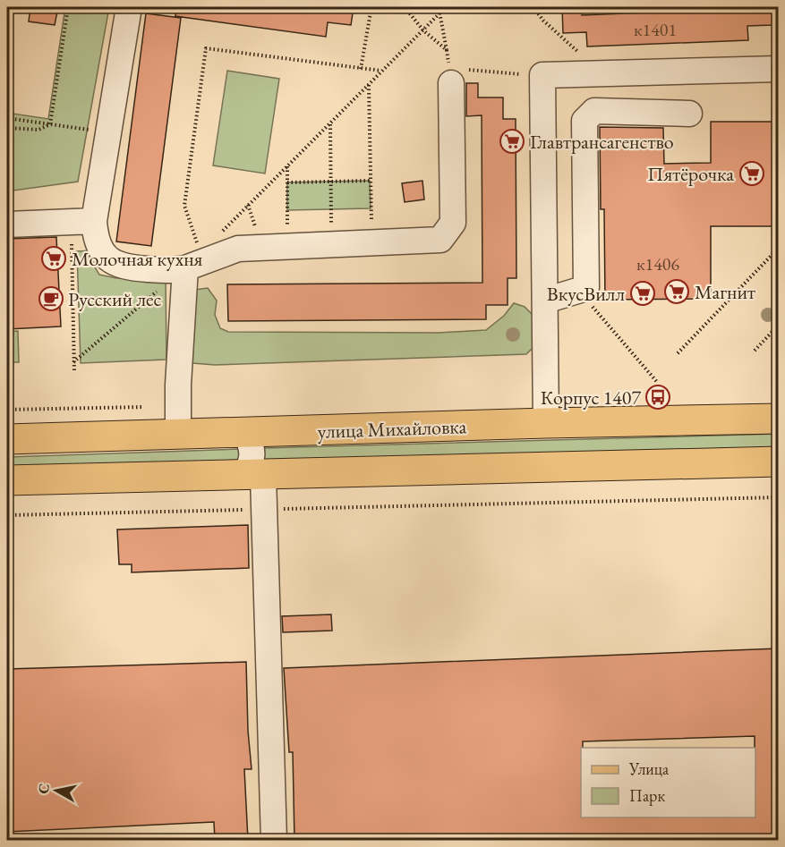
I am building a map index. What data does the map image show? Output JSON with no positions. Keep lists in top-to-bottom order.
{
  "streets": {
    "main road": ["улица Михайловка"]
  },
  "places": {
    "supermarket": [
      "Главтрансагенство",
      "Пятёрочка",
      "Молочная кухня",
      "Магнит",
      "ВкусВилл"
    ],
    "cafe": ["Русский лес"],
    "bus stop": ["Корпус 1407"]
  },
  "house_numbers": ["к1401", "к1406"],
  "legend": ["Улица", "Парк"],
  "north": "left"
}
